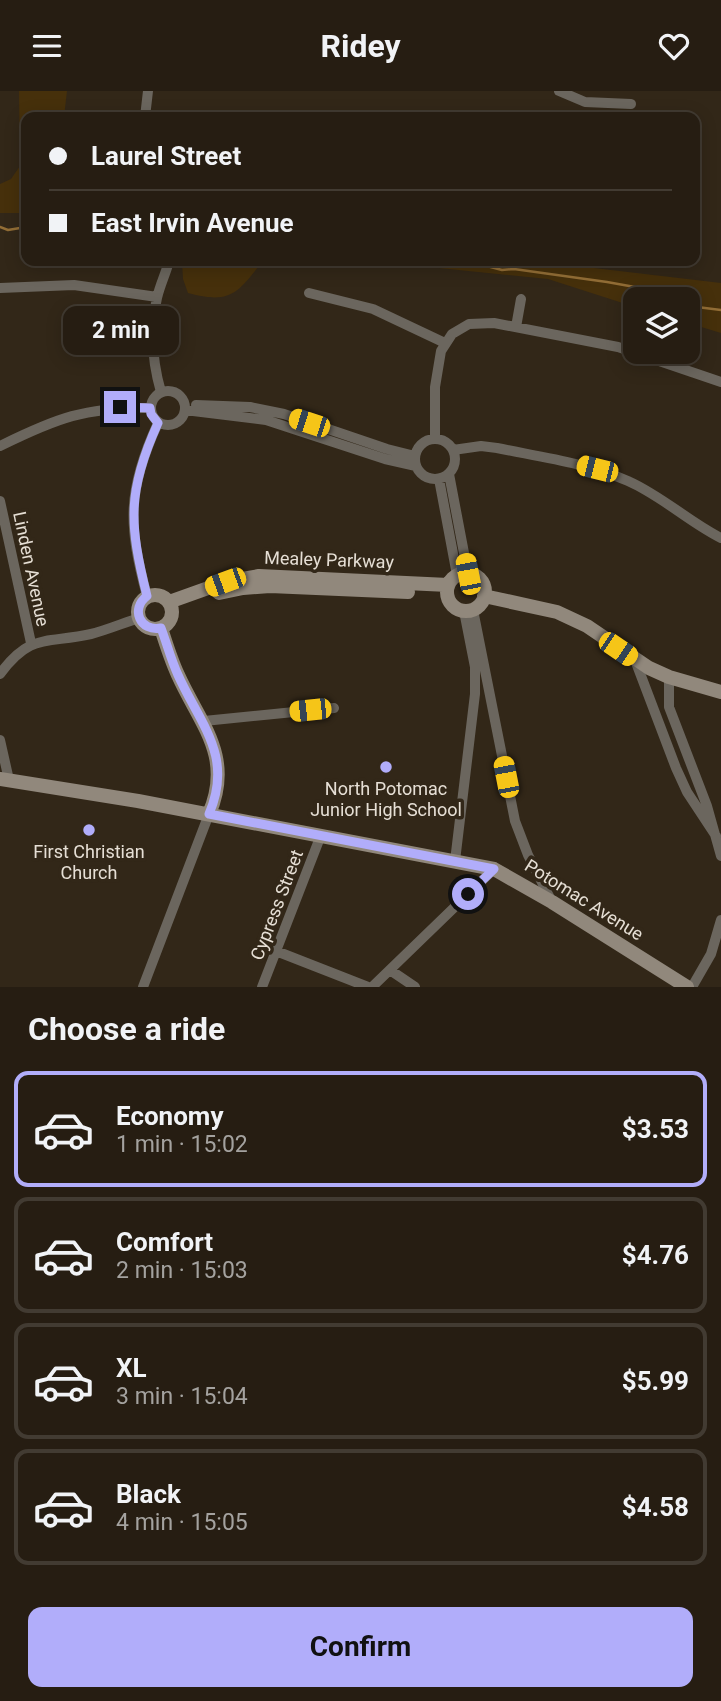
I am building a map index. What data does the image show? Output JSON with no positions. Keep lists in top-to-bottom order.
{
  "streets": {
    "street": [
      "Mealey Parkway",
      "Linden Avenue",
      "Potomac Avenue",
      "Cypress Street"
    ]
  },
  "crossings": [
    ["Potomac Avenue", "Cypress Street"]
  ],
  "places": ["North Potomac Junior High School", "First Christian Church"],
  "page": {
    "header": "Ridey",
    "banner": ["Laurel Street", "East Irvin Avenue"],
    "bubble": "2 min",
    "heading": "Choose a ride",
    "list": [
      {
        "name": "Economy",
        "note": "1 min · 15:02",
        "value": "$3.53"
      },
      {
        "name": "Comfort",
        "note": "2 min · 15:03",
        "value": "$4.76"
      },
      {
        "name": "XL",
        "note": "3 min · 15:04",
        "value": "$5.99"
      },
      {
        "name": "Black",
        "note": "4 min · 15:05",
        "value": "$4.58"
      }
    ],
    "buttons": "Confirm"
  }
}
